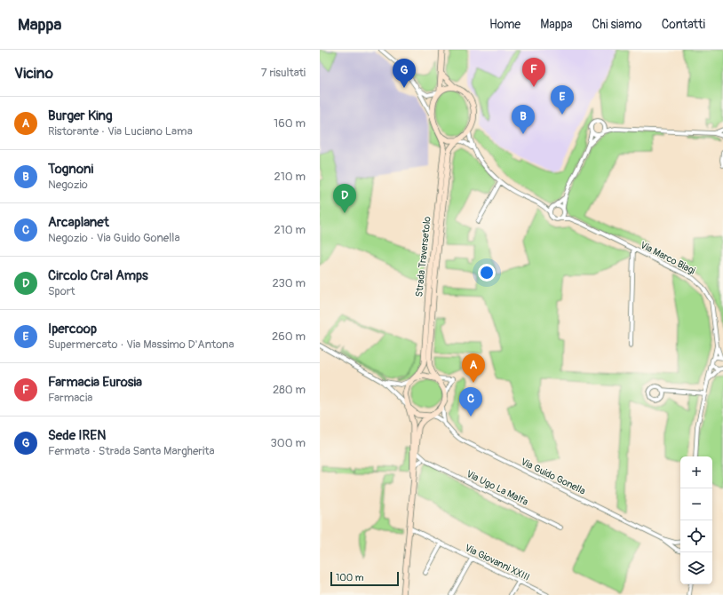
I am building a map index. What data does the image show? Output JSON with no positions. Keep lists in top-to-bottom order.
{
  "streets": {
    "main road": ["Strada Traversetolo"],
    "street": [
      "Via Marco Biagi",
      "Via Guido Gonella",
      "Via Ugo La Malfa",
      "Via Giovanni XXIII"
    ]
  },
  "crossings": [
    ["Strada Traversetolo", "Via Guido Gonella"],
    ["Strada Traversetolo", "Via Ugo La Malfa"],
    ["Strada Traversetolo", "Via Giovanni XXIII"]
  ],
  "scale_bar": "100 m",
  "page": {
    "header": "Mappa",
    "nav": [
      "Home",
      "Mappa",
      "Chi siamo",
      "Contatti"
    ],
    "heading": ["Vicino", "7 risultati"],
    "pins": [
      "F",
      "G",
      "E",
      "B",
      "D",
      "A",
      "C"
    ],
    "list": [
      {
        "mark": "A",
        "name": "Burger King",
        "note": "Ristorante · Via Luciano Lama",
        "value": "160 m"
      },
      {
        "mark": "B",
        "name": "Tognoni",
        "note": "Negozio",
        "value": "210 m"
      },
      {
        "mark": "C",
        "name": "Arcaplanet",
        "note": "Negozio · Via Guido Gonella",
        "value": "210 m"
      },
      {
        "mark": "D",
        "name": "Circolo Cral Amps",
        "note": "Sport",
        "value": "230 m"
      },
      {
        "mark": "E",
        "name": "Ipercoop",
        "note": "Supermercato · Via Massimo D'Antona",
        "value": "260 m"
      },
      {
        "mark": "F",
        "name": "Farmacia Eurosia",
        "note": "Farmacia",
        "value": "280 m"
      },
      {
        "mark": "G",
        "name": "Sede IREN",
        "note": "Fermata · Strada Santa Margherita",
        "value": "300 m"
      }
    ],
    "map_buttons": ["+", "−"],
    "scale": "100 m"
  }
}
